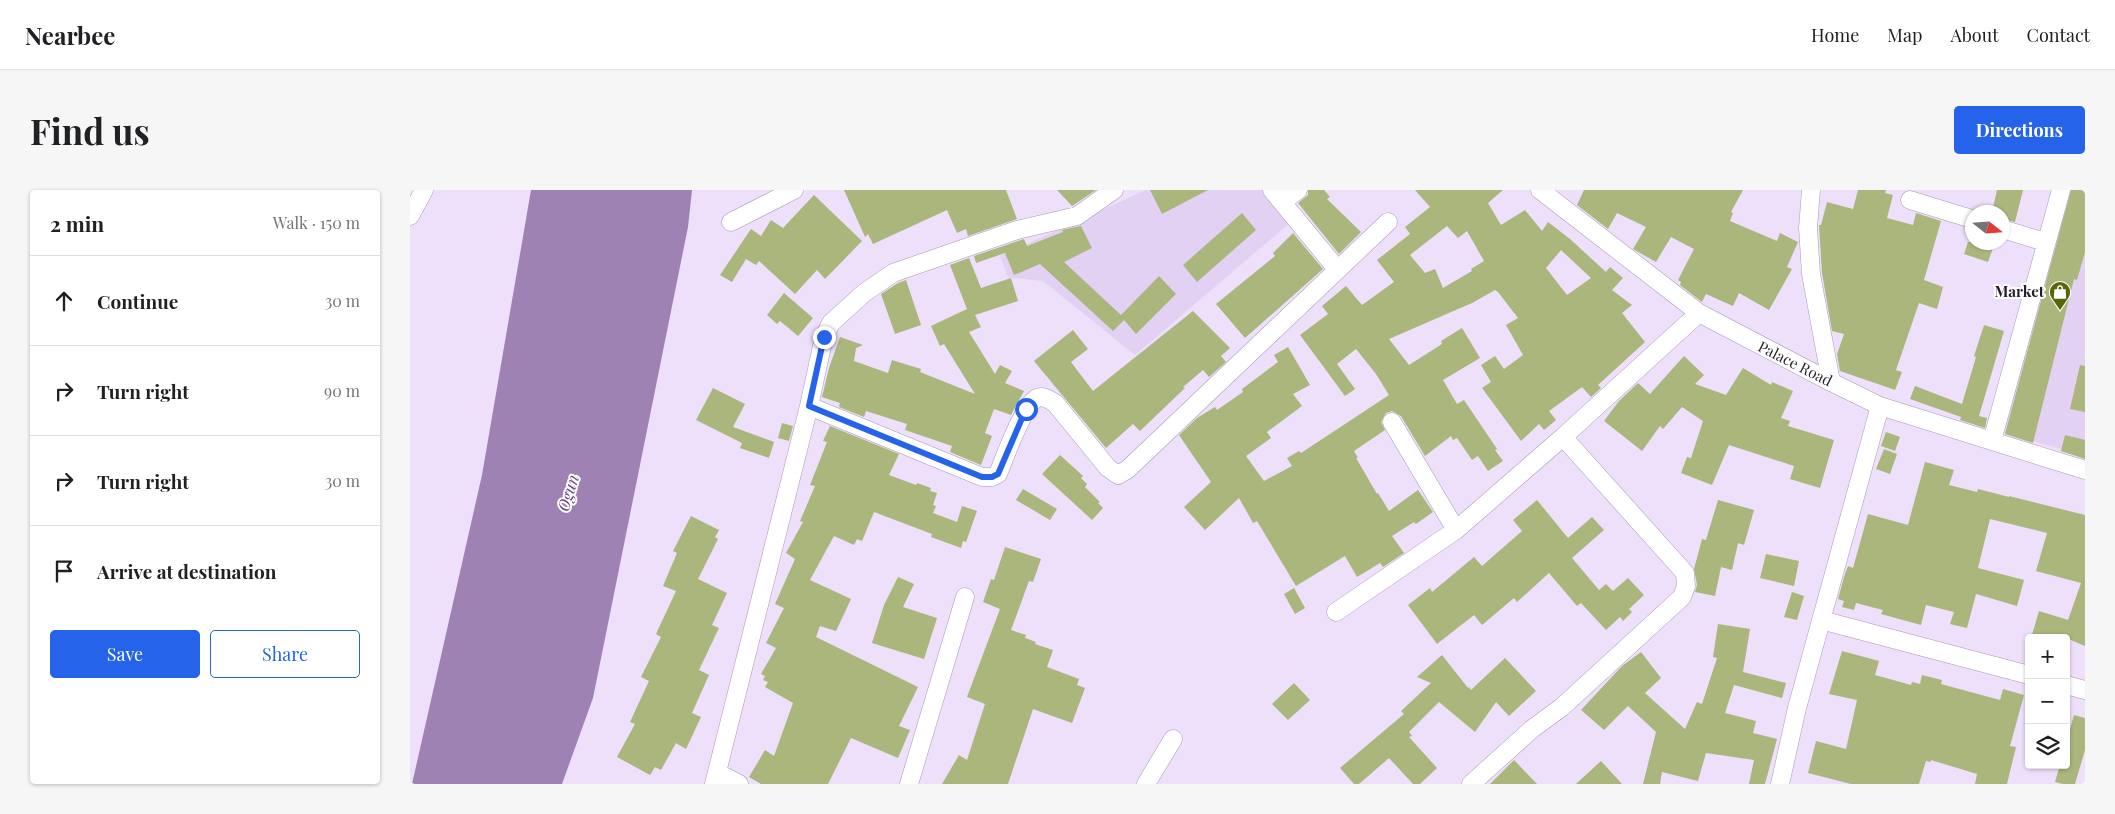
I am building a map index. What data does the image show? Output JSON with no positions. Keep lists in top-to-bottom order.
{
  "streets": {
    "street": ["Palace Road"]
  },
  "water": ["Ogun"],
  "places": {
    "shop": ["Market"]
  },
  "north": "right",
  "page": {
    "header": "Nearbee",
    "nav": [
      "Home",
      "Map",
      "About",
      "Contact"
    ],
    "buttons": [
      "Directions",
      ["Save", "Share"]
    ],
    "title": "Find us",
    "heading": ["2 min", "Walk · 150 m"],
    "list": [
      ["Continue", "30 m"],
      ["Turn right", "90 m"],
      ["Turn right", "30 m"],
      "Arrive at destination"
    ],
    "map_buttons": ["+", "−"]
  }
}
